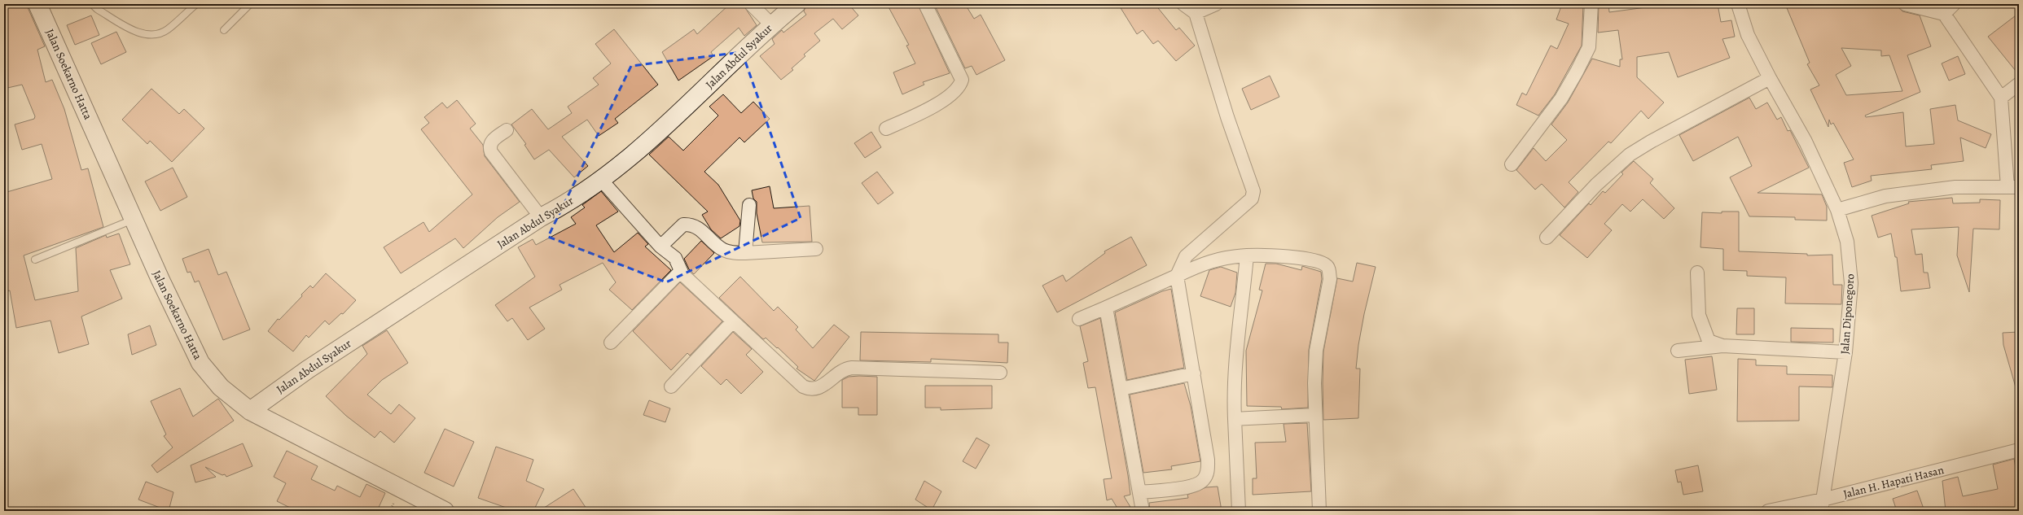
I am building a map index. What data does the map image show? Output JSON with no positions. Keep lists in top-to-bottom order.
{
  "streets": {
    "street": [
      "Jalan Abdul Syakur",
      "Jalan Soekarno Hatta",
      "Jalan Diponegoro",
      "Jalan H. Hapati Hasan"
    ]
  },
  "crossings": [
    ["Jalan Abdul Syakur", "Jalan Soekarno Hatta"],
    ["Jalan Diponegoro", "Jalan H. Hapati Hasan"]
  ]
}
